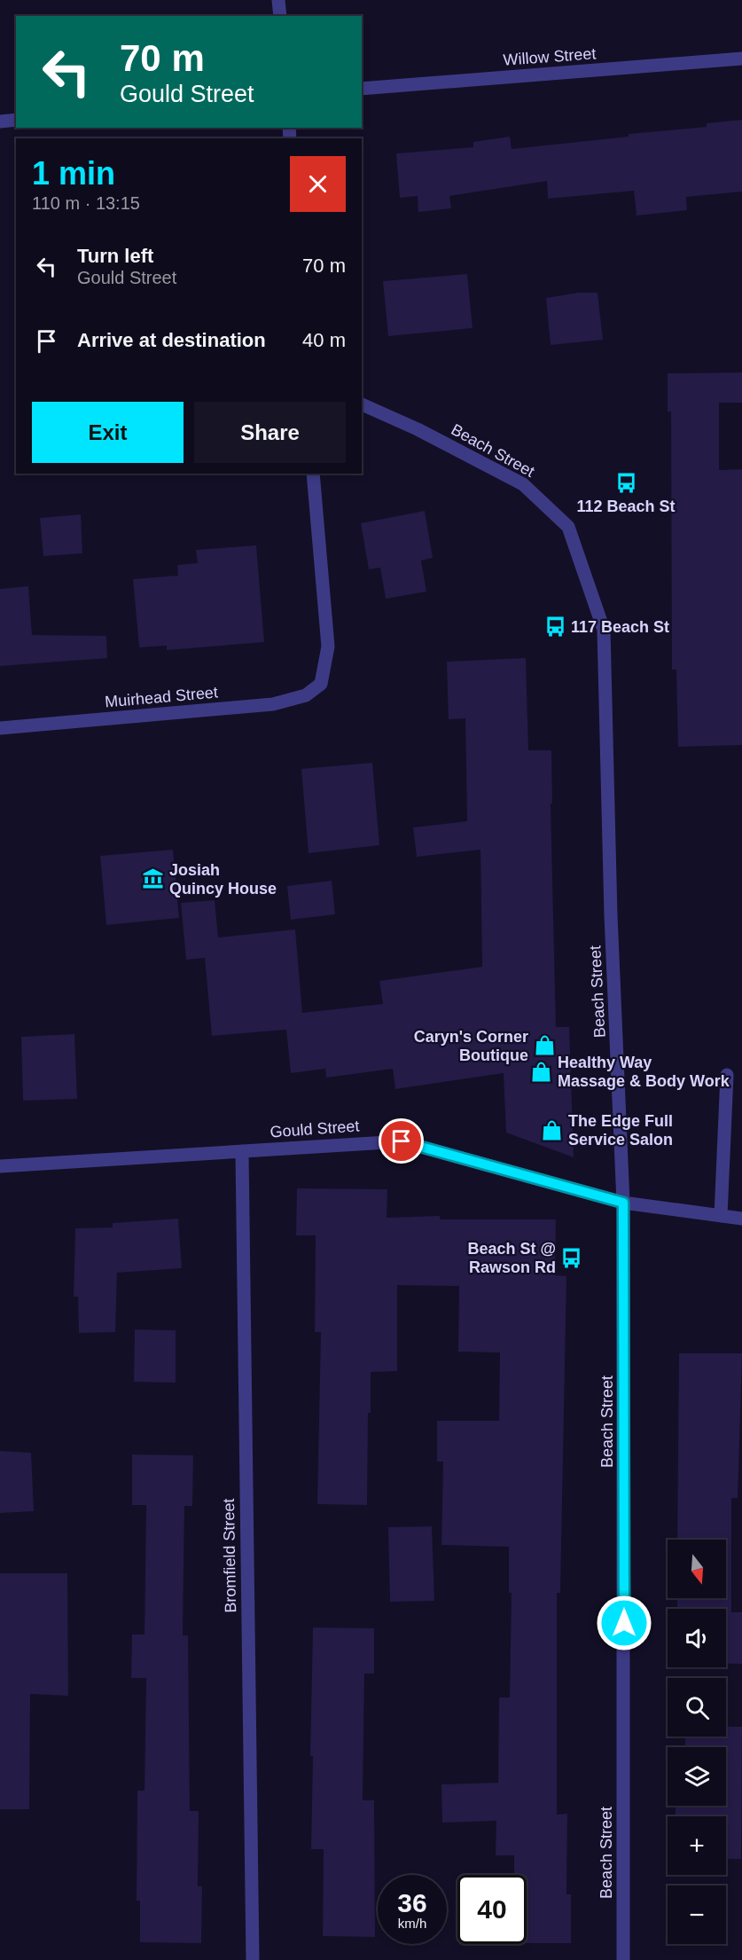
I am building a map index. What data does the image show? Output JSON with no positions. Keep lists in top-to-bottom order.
{
  "streets": {
    "street": [
      "Willow Street",
      "Beach Street",
      "Muirhead Street",
      "Gould Street",
      "Bromfield Street"
    ]
  },
  "crossings": [
    ["Beach Street", "Gould Street"],
    ["Gould Street", "Bromfield Street"]
  ],
  "places": {
    "bus stop": ["112 Beach St", "117 Beach St", "Beach St @ Rawson Rd"],
    "museum": ["Josiah Quincy House"],
    "shop": ["Caryn's Corner Boutique", "Healthy Way Massage & Body Work", "The Edge Full Service Salon"]
  },
  "north": "bottom",
  "page": {
    "turn": ["70 m", "Gould Street"],
    "heading": ["1 min", "110 m · 13:15"],
    "list": [
      {
        "name": "Turn left",
        "note": "Gould Street",
        "value": "70 m"
      },
      {
        "name": "Arrive at destination",
        "value": "40 m"
      }
    ],
    "buttons": ["Exit", "Share"],
    "map_buttons": ["+", "−"],
    "speed": "36 km/h",
    "limit": "40"
  }
}
